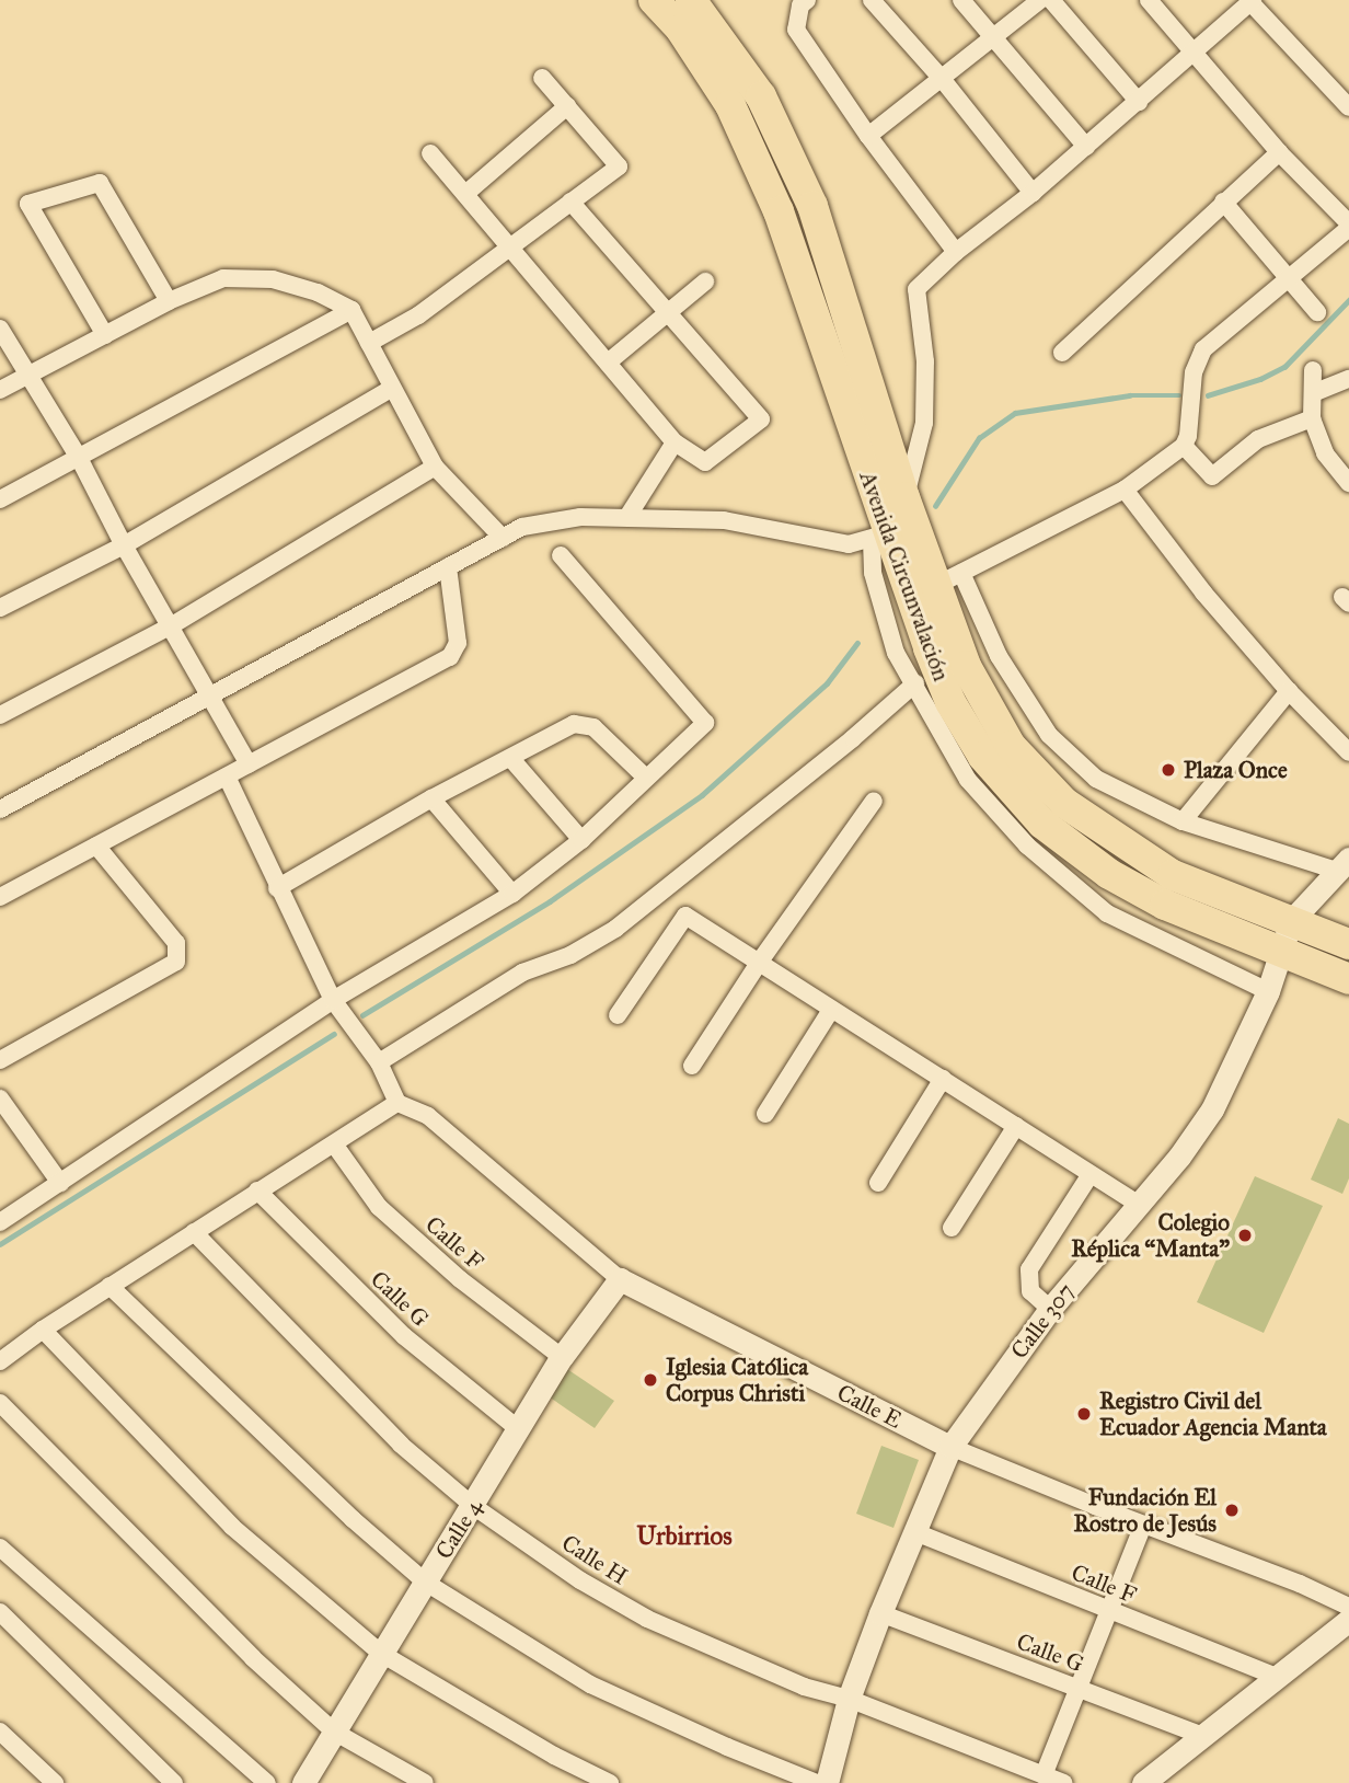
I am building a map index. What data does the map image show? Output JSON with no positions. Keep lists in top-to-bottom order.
{
  "streets": {
    "highway": ["Avenida Circunvalación"],
    "street": [
      "Calle F",
      "Calle G",
      "Calle 307",
      "Calle E",
      "Calle 4",
      "Calle H"
    ]
  },
  "crossings": [
    ["Avenida Circunvalación", "Calle 307"],
    ["Calle F", "Calle 307"],
    ["Calle F", "Calle 4"],
    ["Calle G", "Calle 307"],
    ["Calle G", "Calle 4"],
    ["Calle 307", "Calle E"],
    ["Calle 307", "Calle H"],
    ["Calle E", "Calle 4"],
    ["Calle 4", "Calle H"]
  ],
  "districts": ["Urbirrios"],
  "places": [
    "Plaza Once",
    "Colegio Réplica “Manta”",
    "Iglesia Católica Corpus Christi",
    "Registro Civil del Ecuador Agencia Manta",
    "Fundación El Rostro de Jesús"
  ]
}
